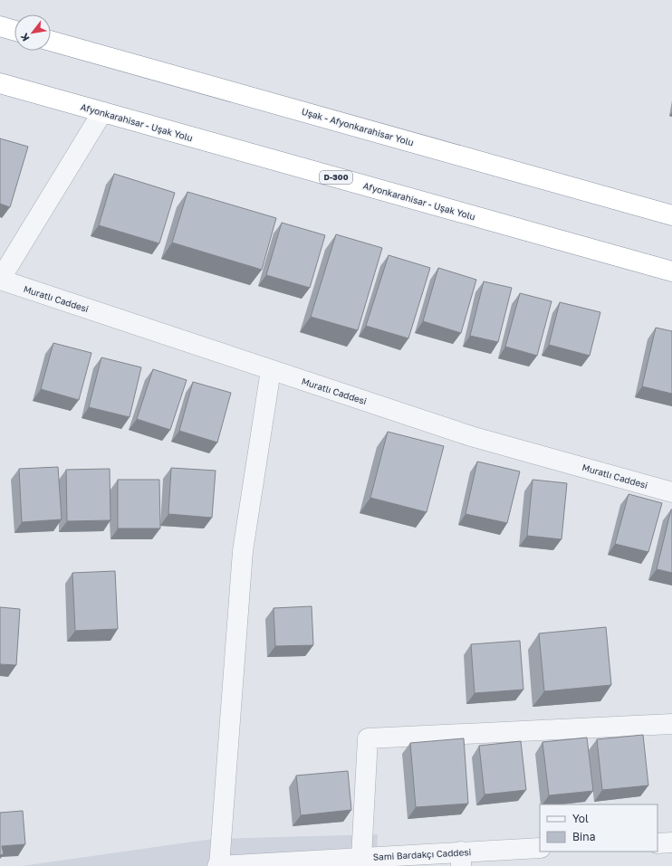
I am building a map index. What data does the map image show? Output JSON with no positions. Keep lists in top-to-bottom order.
{
  "streets": {
    "highway": ["Afyonkarahisar - Uşak Yolu", "Uşak - Afyonkarahisar Yolu", "D-300"],
    "street": ["Muratlı Caddesi", "Sami Bardakçı Caddesi"]
  },
  "legend": ["Yol", "Bina"],
  "north": "bottom left"
}
